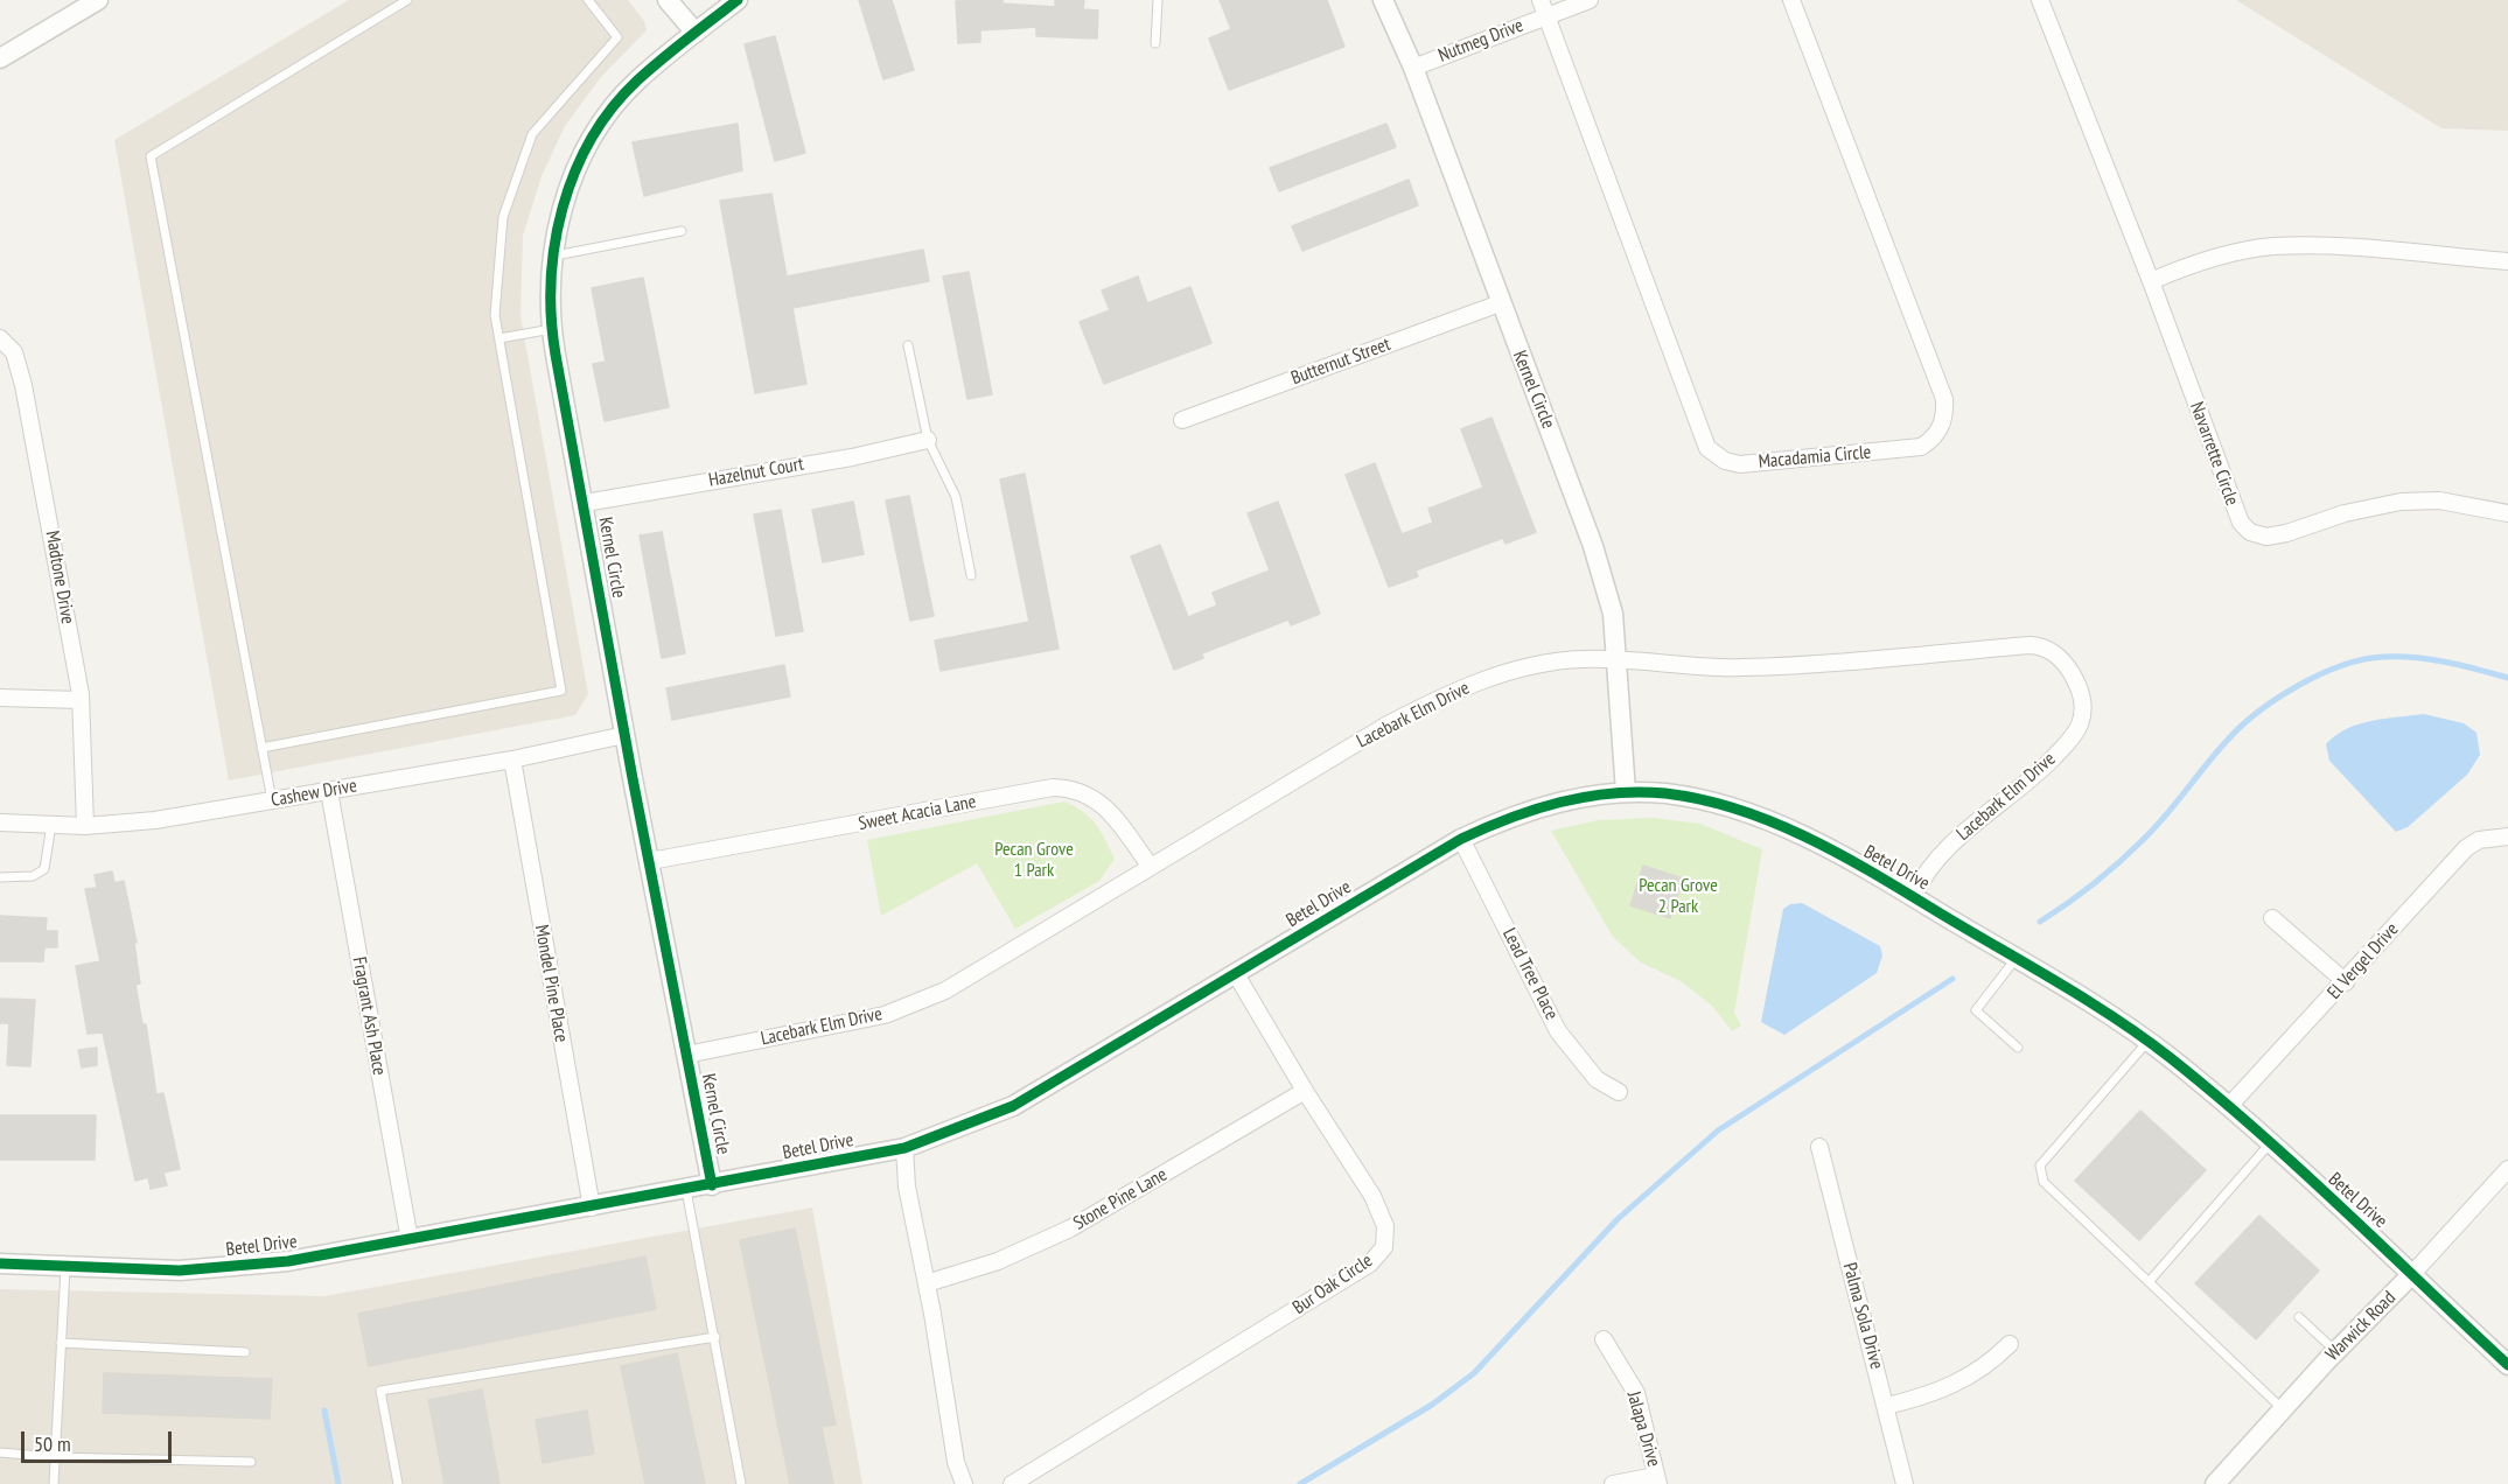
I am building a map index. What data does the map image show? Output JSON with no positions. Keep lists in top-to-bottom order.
{
  "streets": {
    "street": [
      "Nutmeg Drive",
      "Butternut Street",
      "Kernel Circle",
      "Navarrette Circle",
      "Macadamia Circle",
      "Hazelnut Court",
      "Madtone Drive",
      "Lacebark Elm Drive",
      "Cashew Drive",
      "Sweet Acacia Lane",
      "Betel Drive",
      "El Vergel Drive",
      "Lead Tree Place",
      "Mondel Pine Place",
      "Fragrant Ash Place",
      "Stone Pine Lane",
      "Bur Oak Circle",
      "Palma Sola Drive",
      "Warwick Road",
      "Jalapa Drive"
    ]
  },
  "crossings": [
    ["Nutmeg Drive", "Kernel Circle"],
    ["Nutmeg Drive", "Macadamia Circle"],
    ["Butternut Street", "Kernel Circle"],
    ["Kernel Circle", "Hazelnut Court"],
    ["Kernel Circle", "Lacebark Elm Drive"],
    ["Kernel Circle", "Cashew Drive"],
    ["Kernel Circle", "Sweet Acacia Lane"],
    ["Kernel Circle", "Betel Drive"],
    ["Madtone Drive", "Cashew Drive"],
    ["Lacebark Elm Drive", "Sweet Acacia Lane"],
    ["Lacebark Elm Drive", "Betel Drive"],
    ["Cashew Drive", "Mondel Pine Place"],
    ["Cashew Drive", "Fragrant Ash Place"],
    ["Betel Drive", "El Vergel Drive"],
    ["Betel Drive", "Lead Tree Place"],
    ["Betel Drive", "Mondel Pine Place"],
    ["Betel Drive", "Fragrant Ash Place"],
    ["Betel Drive", "Bur Oak Circle"],
    ["Betel Drive", "Warwick Road"],
    ["Stone Pine Lane", "Bur Oak Circle"]
  ],
  "parks": ["Pecan Grove 1 Park", "Pecan Grove 2 Park"],
  "scale_bar": "50 m"
}
